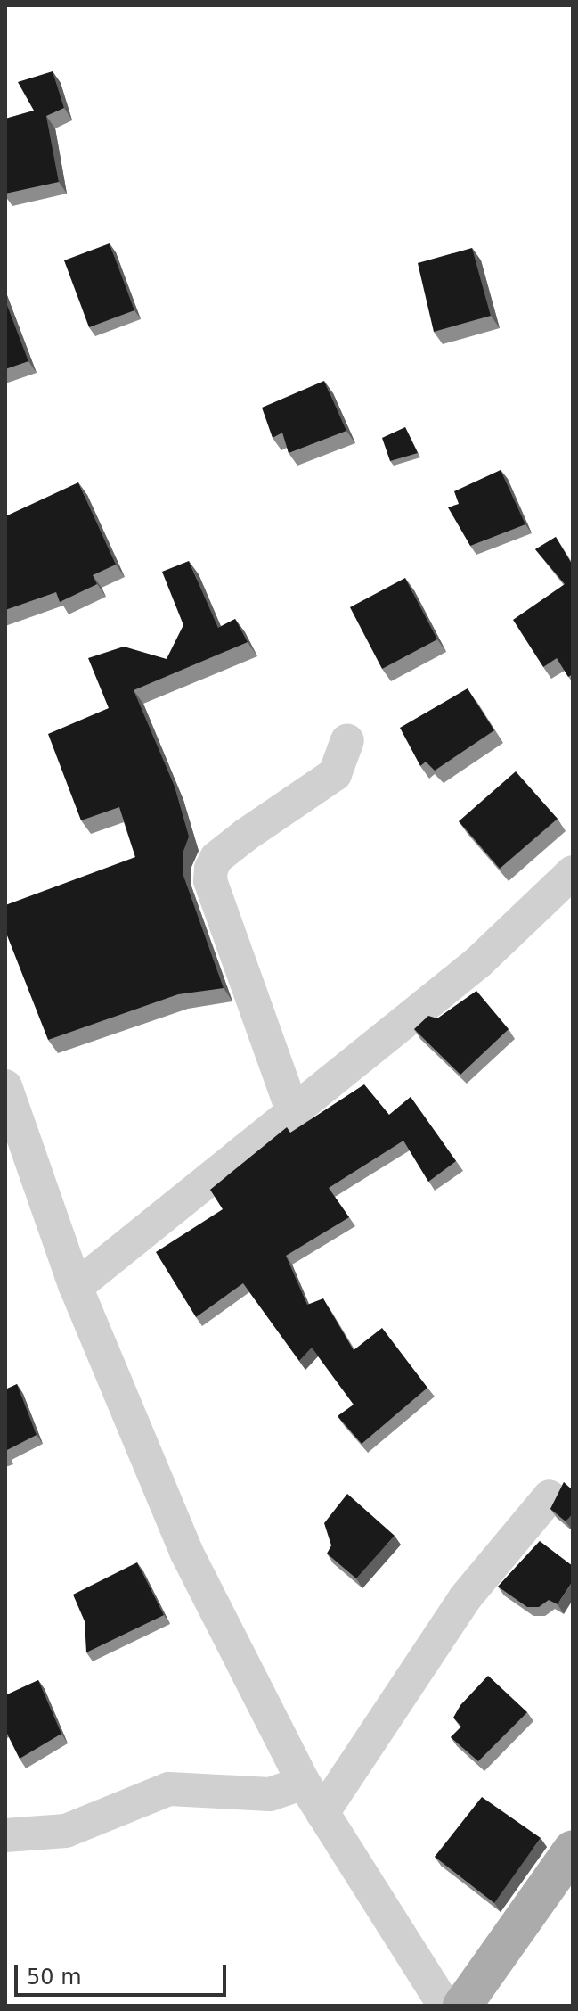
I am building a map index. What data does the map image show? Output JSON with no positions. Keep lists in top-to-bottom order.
{
  "scale_bar": "50 m"
}
